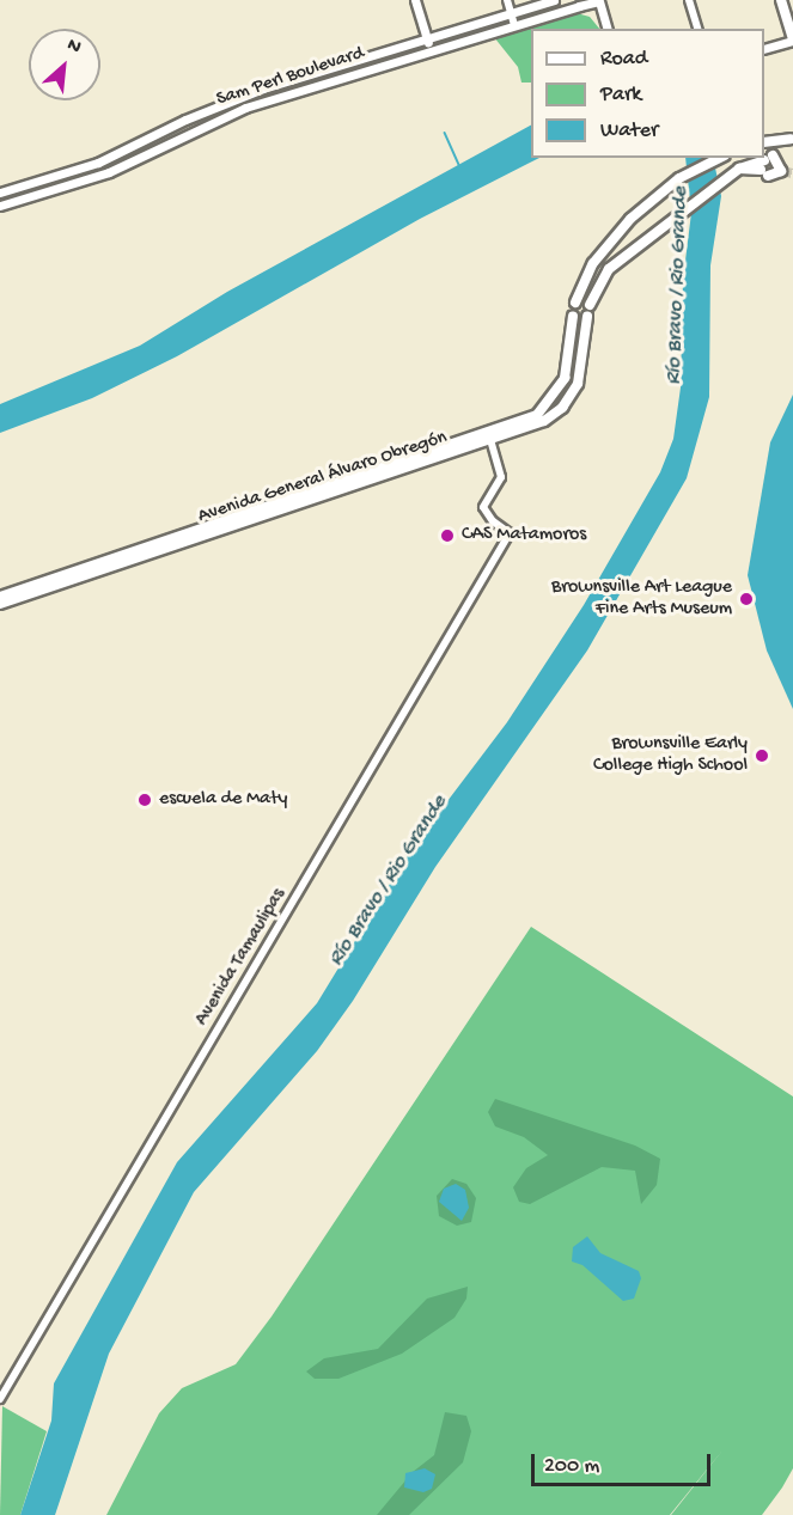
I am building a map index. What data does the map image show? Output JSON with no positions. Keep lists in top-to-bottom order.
{
  "streets": {
    "main road": ["Sam Perl Boulevard", "Avenida General Álvaro Obregón"],
    "street": ["Avenida Tamaulipas"]
  },
  "crossings": [
    ["Avenida General Álvaro Obregón", "Avenida Tamaulipas"]
  ],
  "water": ["Río Bravo / Rio Grande"],
  "places": [
    "CAS Matamoros",
    "Brownsville Art League Fine Arts Museum",
    "Brownsville Early College High School",
    "escuela de Maty"
  ],
  "legend": ["Road", "Park", "Water"],
  "scale_bar": "200 m",
  "north": "top right"
}
